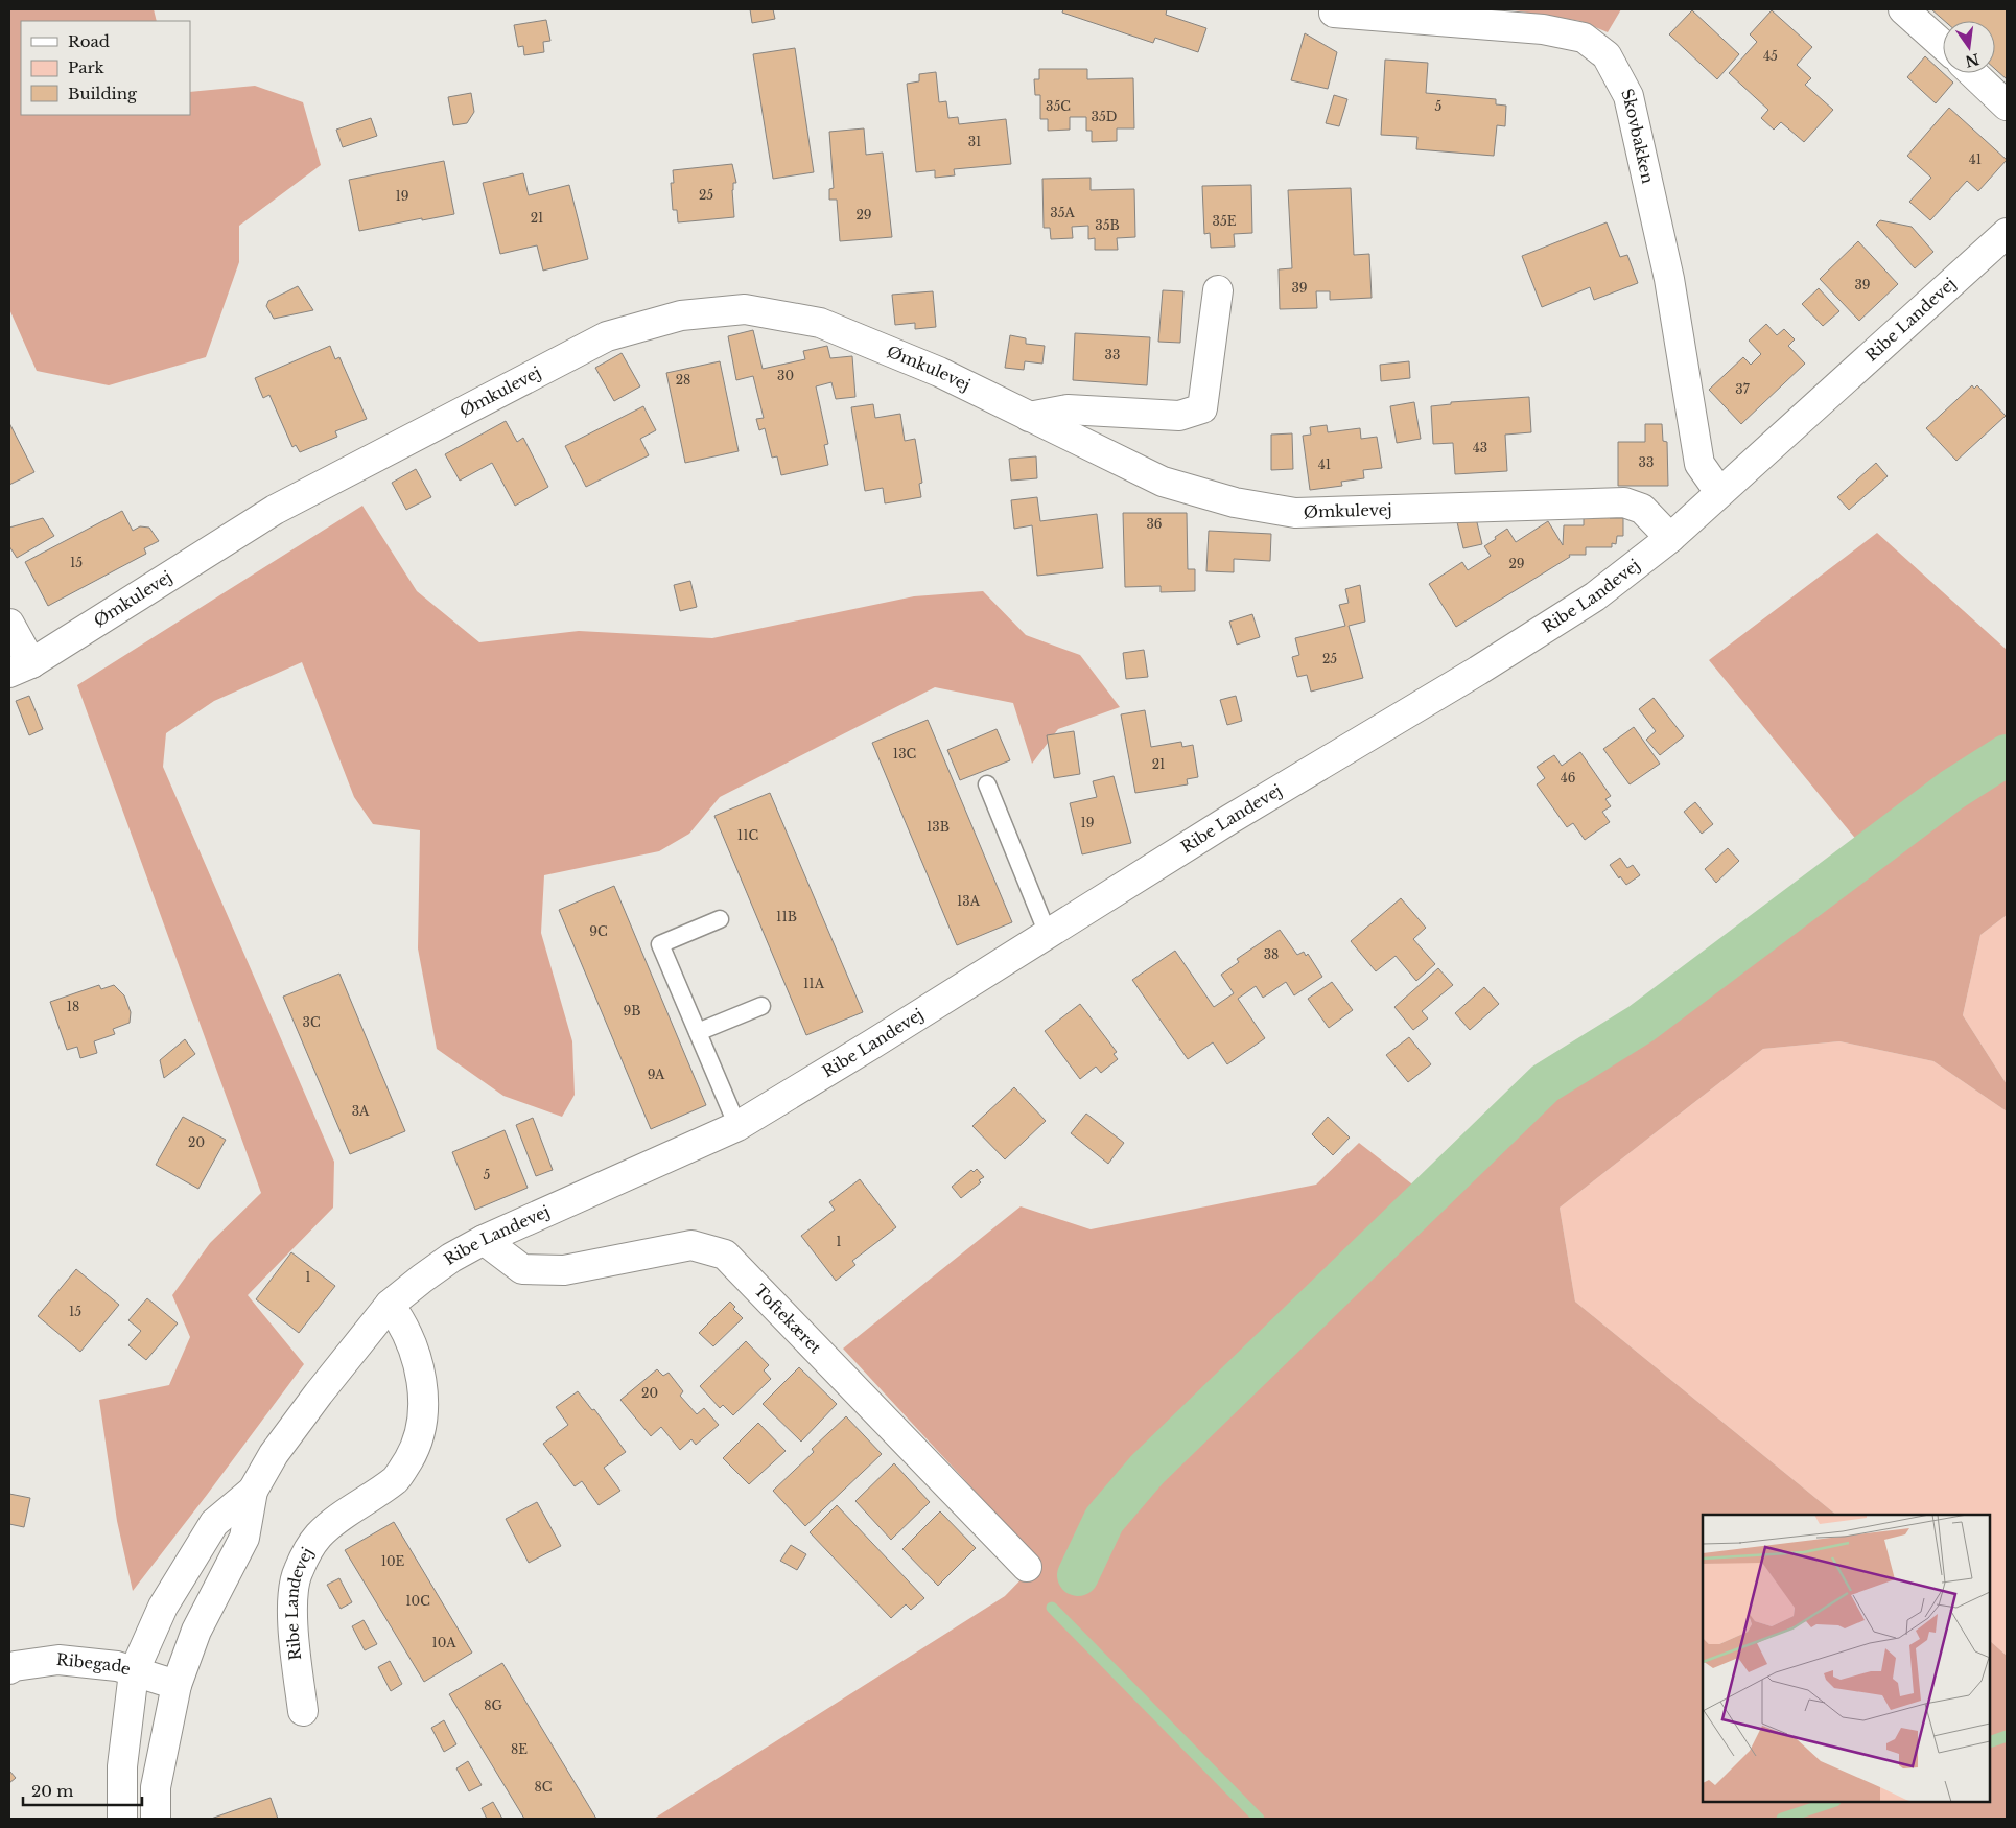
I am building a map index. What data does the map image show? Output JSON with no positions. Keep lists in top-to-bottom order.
{
  "streets": {
    "street": [
      "Skovbakken",
      "Ribe Landevej",
      "Ømkulevej",
      "Toftekæret",
      "Ribegade"
    ]
  },
  "crossings": [
    ["Skovbakken", "Ribe Landevej"],
    ["Ribe Landevej", "Ømkulevej"],
    ["Ribe Landevej", "Toftekæret"],
    ["Ribe Landevej", "Ribegade"]
  ],
  "house_numbers": [
    "45",
    "35C",
    "5",
    "35D",
    "31",
    "41",
    "25",
    "19",
    "35A",
    "29",
    "21",
    "35E",
    "35B",
    "39",
    "39",
    "33",
    "30",
    "28",
    "37",
    "43",
    "33",
    "41",
    "36",
    "15",
    "29",
    "25",
    "13C",
    "21",
    "46",
    "19",
    "13B",
    "11C",
    "13A",
    "11B",
    "9C",
    "38",
    "11A",
    "18",
    "9B",
    "3C",
    "9A",
    "3A",
    "20",
    "5",
    "1",
    "1",
    "15",
    "20",
    "10E",
    "10C",
    "10A",
    "8G",
    "8E",
    "8C"
  ],
  "legend": ["Road", "Park", "Building"],
  "scale_bar": "20 m",
  "north": "bottom"
}
